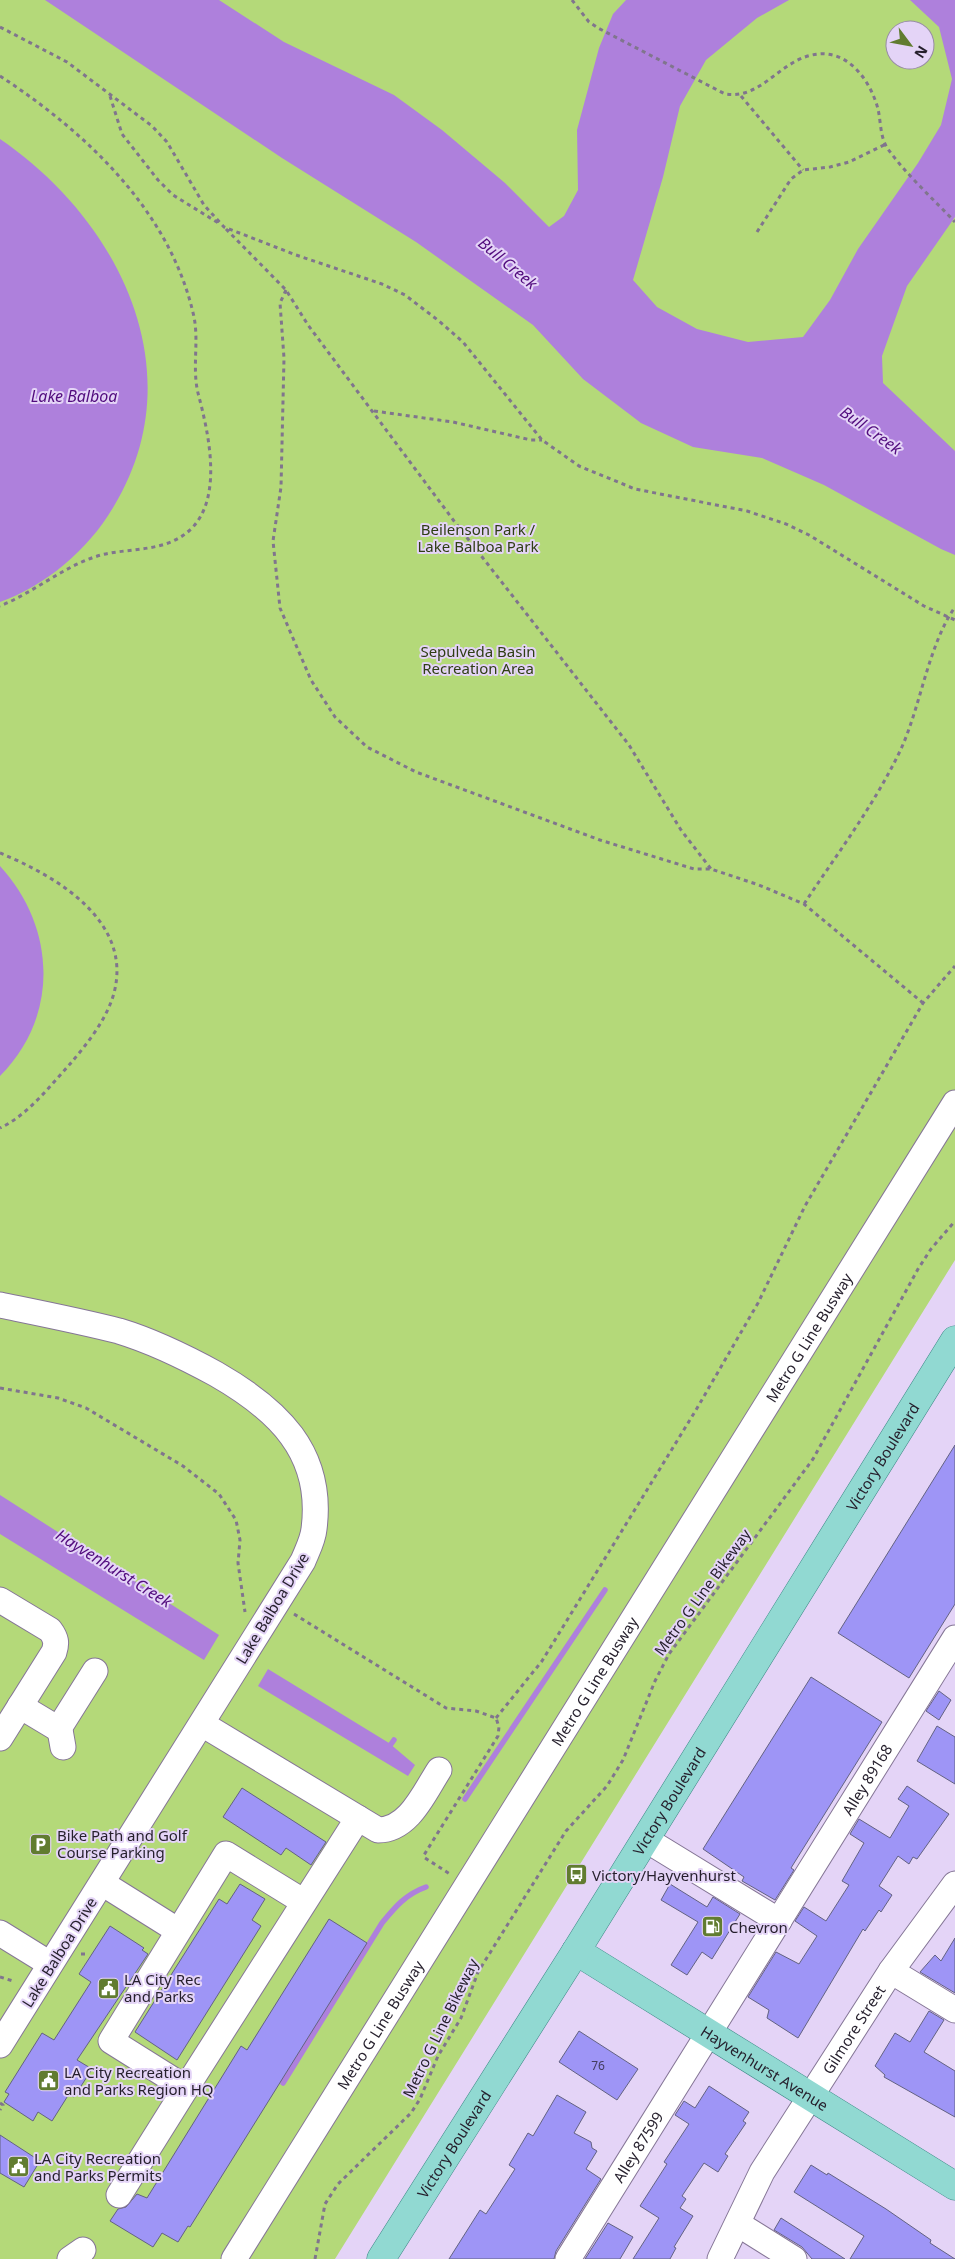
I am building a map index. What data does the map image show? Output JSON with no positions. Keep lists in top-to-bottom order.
{
  "streets": {
    "main road": ["Victory Boulevard", "Hayvenhurst Avenue"],
    "street": [
      "Metro G Line Busway",
      "Lake Balboa Drive",
      "Alley 89168",
      "Gilmore Street",
      "Alley 87599"
    ],
    "path": ["Metro G Line Bikeway"]
  },
  "crossings": [
    ["Victory Boulevard", "Hayvenhurst Avenue"],
    ["Alley 89168", "Hayvenhurst Avenue"],
    ["Alley 89168", "Alley 87599"],
    ["Gilmore Street", "Hayvenhurst Avenue"],
    ["Hayvenhurst Avenue", "Alley 87599"]
  ],
  "water": ["Bull Creek", "Lake Balboa", "Hayvenhurst Creek"],
  "parks": ["Beilenson Park / Lake Balboa Park", "Sepulveda Basin Recreation Area"],
  "places": {
    "parking": ["Bike Path and Golf Course Parking"],
    "bus stop": ["Victory/Hayvenhurst"],
    "fuel station": ["Chevron"],
    "public building": ["LA City Rec and Parks", "LA City Recreation and Parks Region HQ", "LA City Recreation and Parks Permits"]
  },
  "house_numbers": ["76"],
  "north": "bottom right"
}
